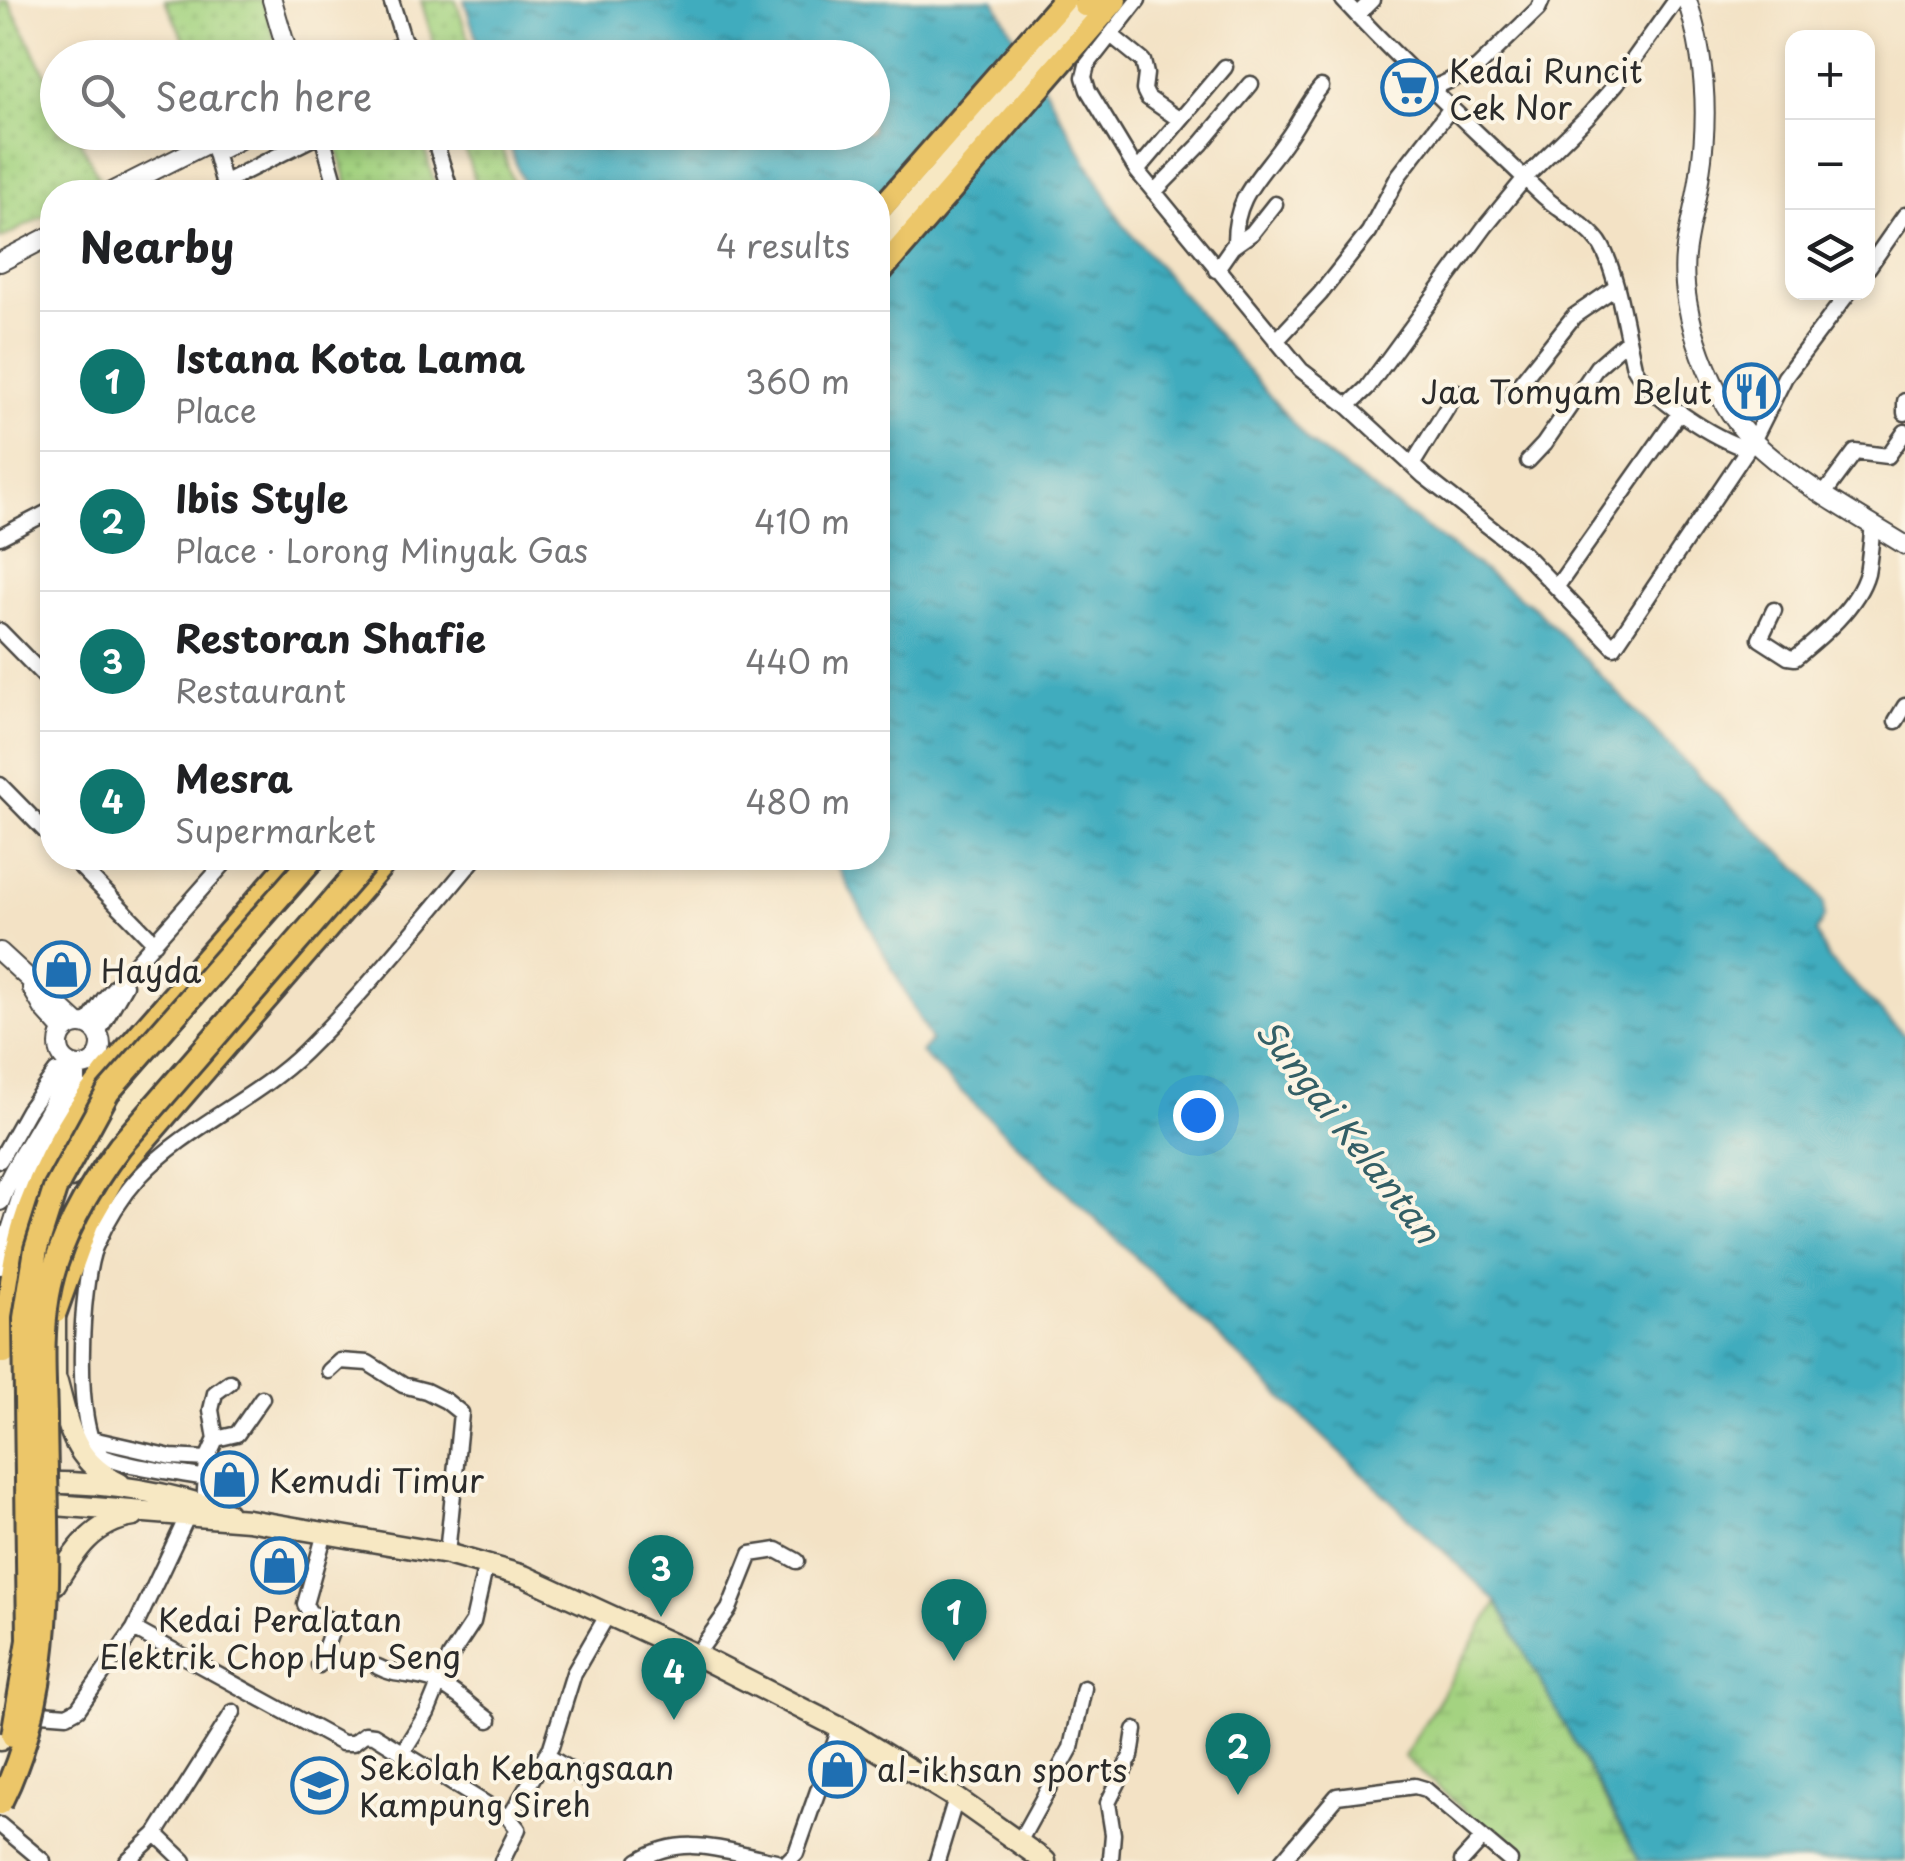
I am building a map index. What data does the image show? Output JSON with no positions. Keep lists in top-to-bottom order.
{
  "water": ["Sungai Kelantan"],
  "places": {
    "supermarket": ["Kedai Runcit Cek Nor"],
    "restaurant": ["Jaa Tomyam Belut"],
    "shop": [
      "Hayda",
      "Kemudi Timur",
      "Kedai Peralatan Elektrik Chop Hup Seng",
      "al-ikhsan sports"
    ],
    "school or university": ["Sekolah Kebangsaan Kampung Sireh"]
  },
  "page": {
    "map_buttons": ["+", "−"],
    "search": "Search here",
    "heading": ["Nearby", "4 results"],
    "list": [
      {
        "mark": "1",
        "name": "Istana Kota Lama",
        "note": "Place",
        "value": "360 m"
      },
      {
        "mark": "2",
        "name": "Ibis Style",
        "note": "Place · Lorong Minyak Gas",
        "value": "410 m"
      },
      {
        "mark": "3",
        "name": "Restoran Shafie",
        "note": "Restaurant",
        "value": "440 m"
      },
      {
        "mark": "4",
        "name": "Mesra",
        "note": "Supermarket",
        "value": "480 m"
      }
    ],
    "pins": [
      "3",
      "1",
      "4",
      "2"
    ]
  }
}
